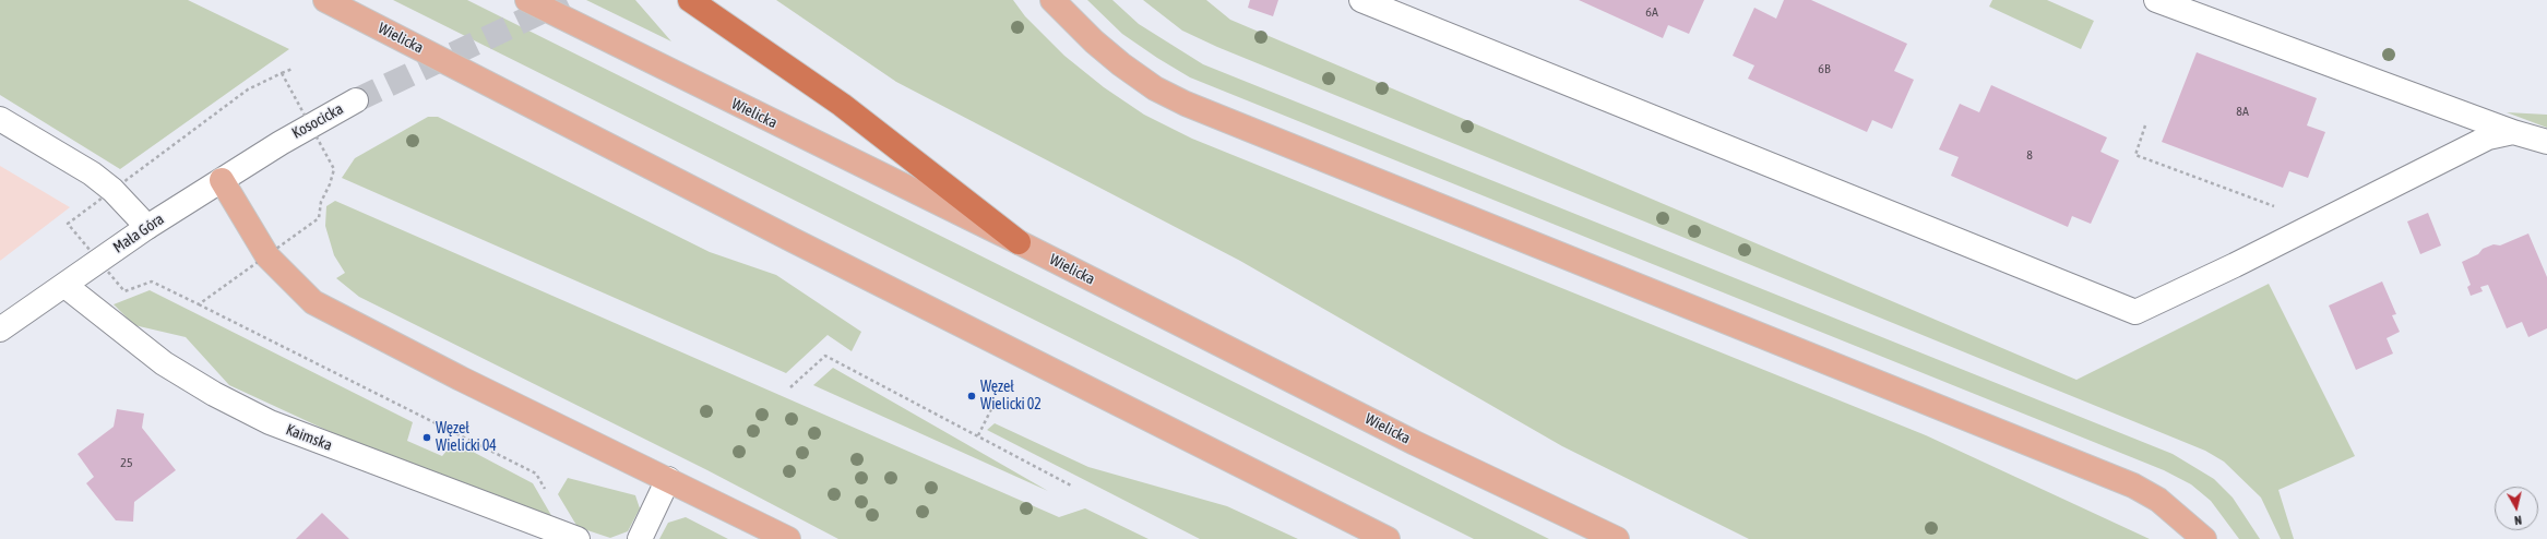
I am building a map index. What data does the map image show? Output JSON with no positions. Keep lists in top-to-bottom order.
{
  "streets": {
    "main road": ["Wielicka"],
    "street": ["Kosocicka", "Mała Góra", "Kaimska"]
  },
  "crossings": [
    ["Kosocicka", "Mała Góra"],
    ["Mała Góra", "Kaimska"]
  ],
  "places": ["Węzeł Wielicki 02", "Węzeł Wielicki 04"],
  "house_numbers": [
    "6A",
    "6B",
    "8A",
    "8",
    "25"
  ],
  "north": "bottom"
}
